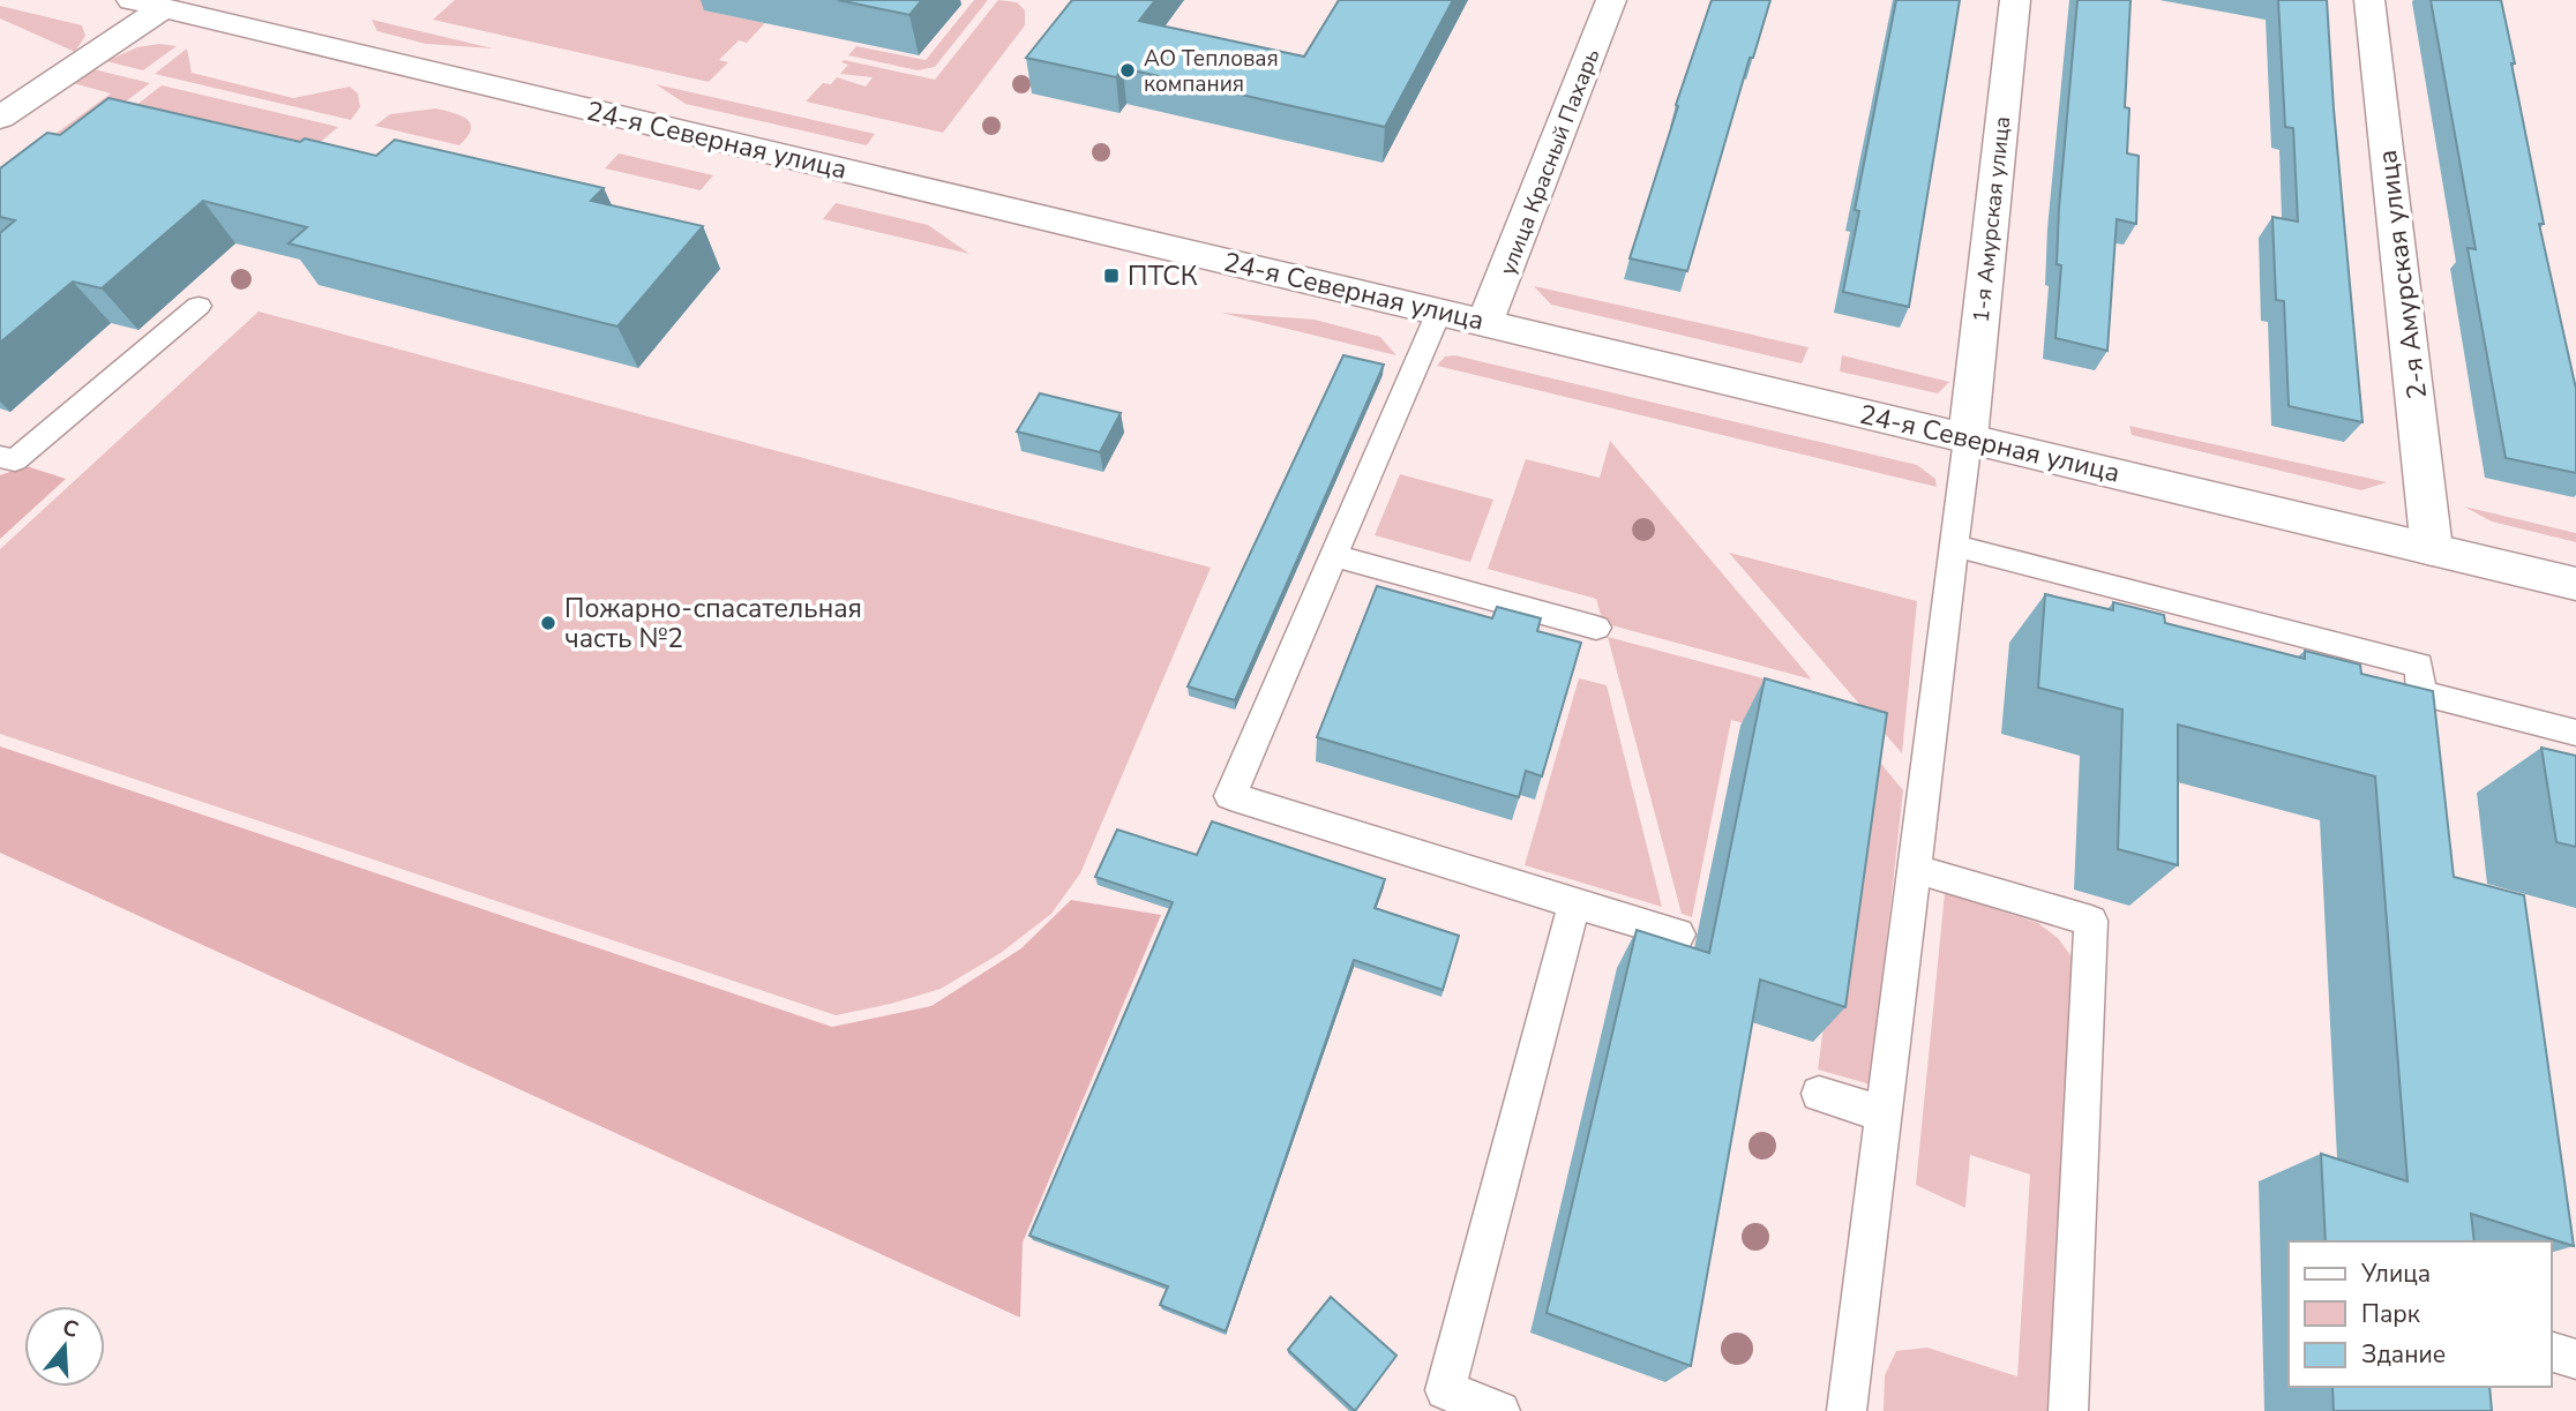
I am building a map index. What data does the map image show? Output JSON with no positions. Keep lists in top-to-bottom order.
{
  "streets": {
    "main road": [
      "24-я Северная улица",
      "улица Красный Пахарь",
      "1-я Амурская улица",
      "2-я Амурская улица"
    ]
  },
  "crossings": [
    ["24-я Северная улица", "улица Красный Пахарь"],
    ["24-я Северная улица", "1-я Амурская улица"],
    ["24-я Северная улица", "2-я Амурская улица"]
  ],
  "places": {
    "other": ["АО Тепловая компания", "Пожарно-спасательная часть №2"],
    "transit": ["ПТСК"]
  },
  "legend": ["Улица", "Парк", "Здание"],
  "north": "top"
}
